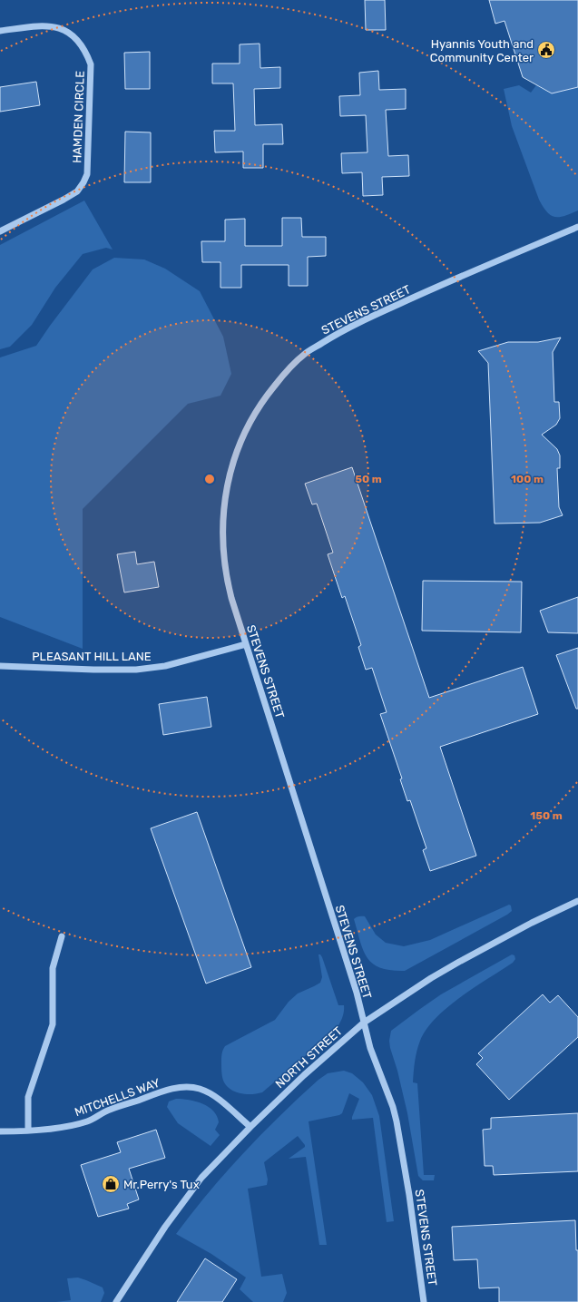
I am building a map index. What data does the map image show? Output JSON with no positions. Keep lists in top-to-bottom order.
{
  "streets": {
    "street": [
      "HAMDEN CIRCLE",
      "STEVENS STREET",
      "PLEASANT HILL LANE",
      "NORTH STREET",
      "MITCHELLS WAY"
    ]
  },
  "crossings": [
    ["STEVENS STREET", "PLEASANT HILL LANE"],
    ["STEVENS STREET", "NORTH STREET"],
    ["NORTH STREET", "MITCHELLS WAY"]
  ],
  "places": {
    "public building": ["Hyannis Youth and Community Center"],
    "shop": ["Mr.Perry's Tux"]
  },
  "rings": ["50 m", "100 m", "150 m"]
}
